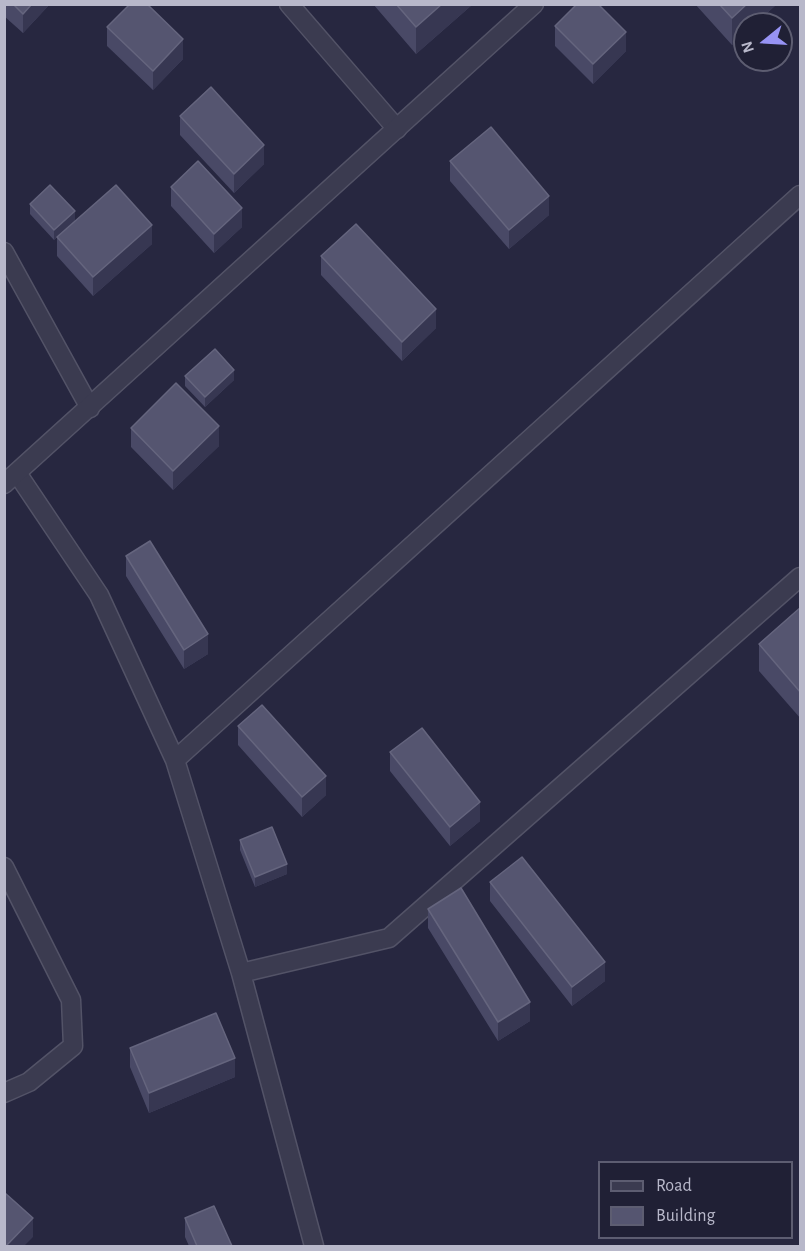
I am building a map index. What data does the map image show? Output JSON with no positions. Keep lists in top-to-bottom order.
{
  "legend": ["Road", "Building"],
  "north": "left"
}
